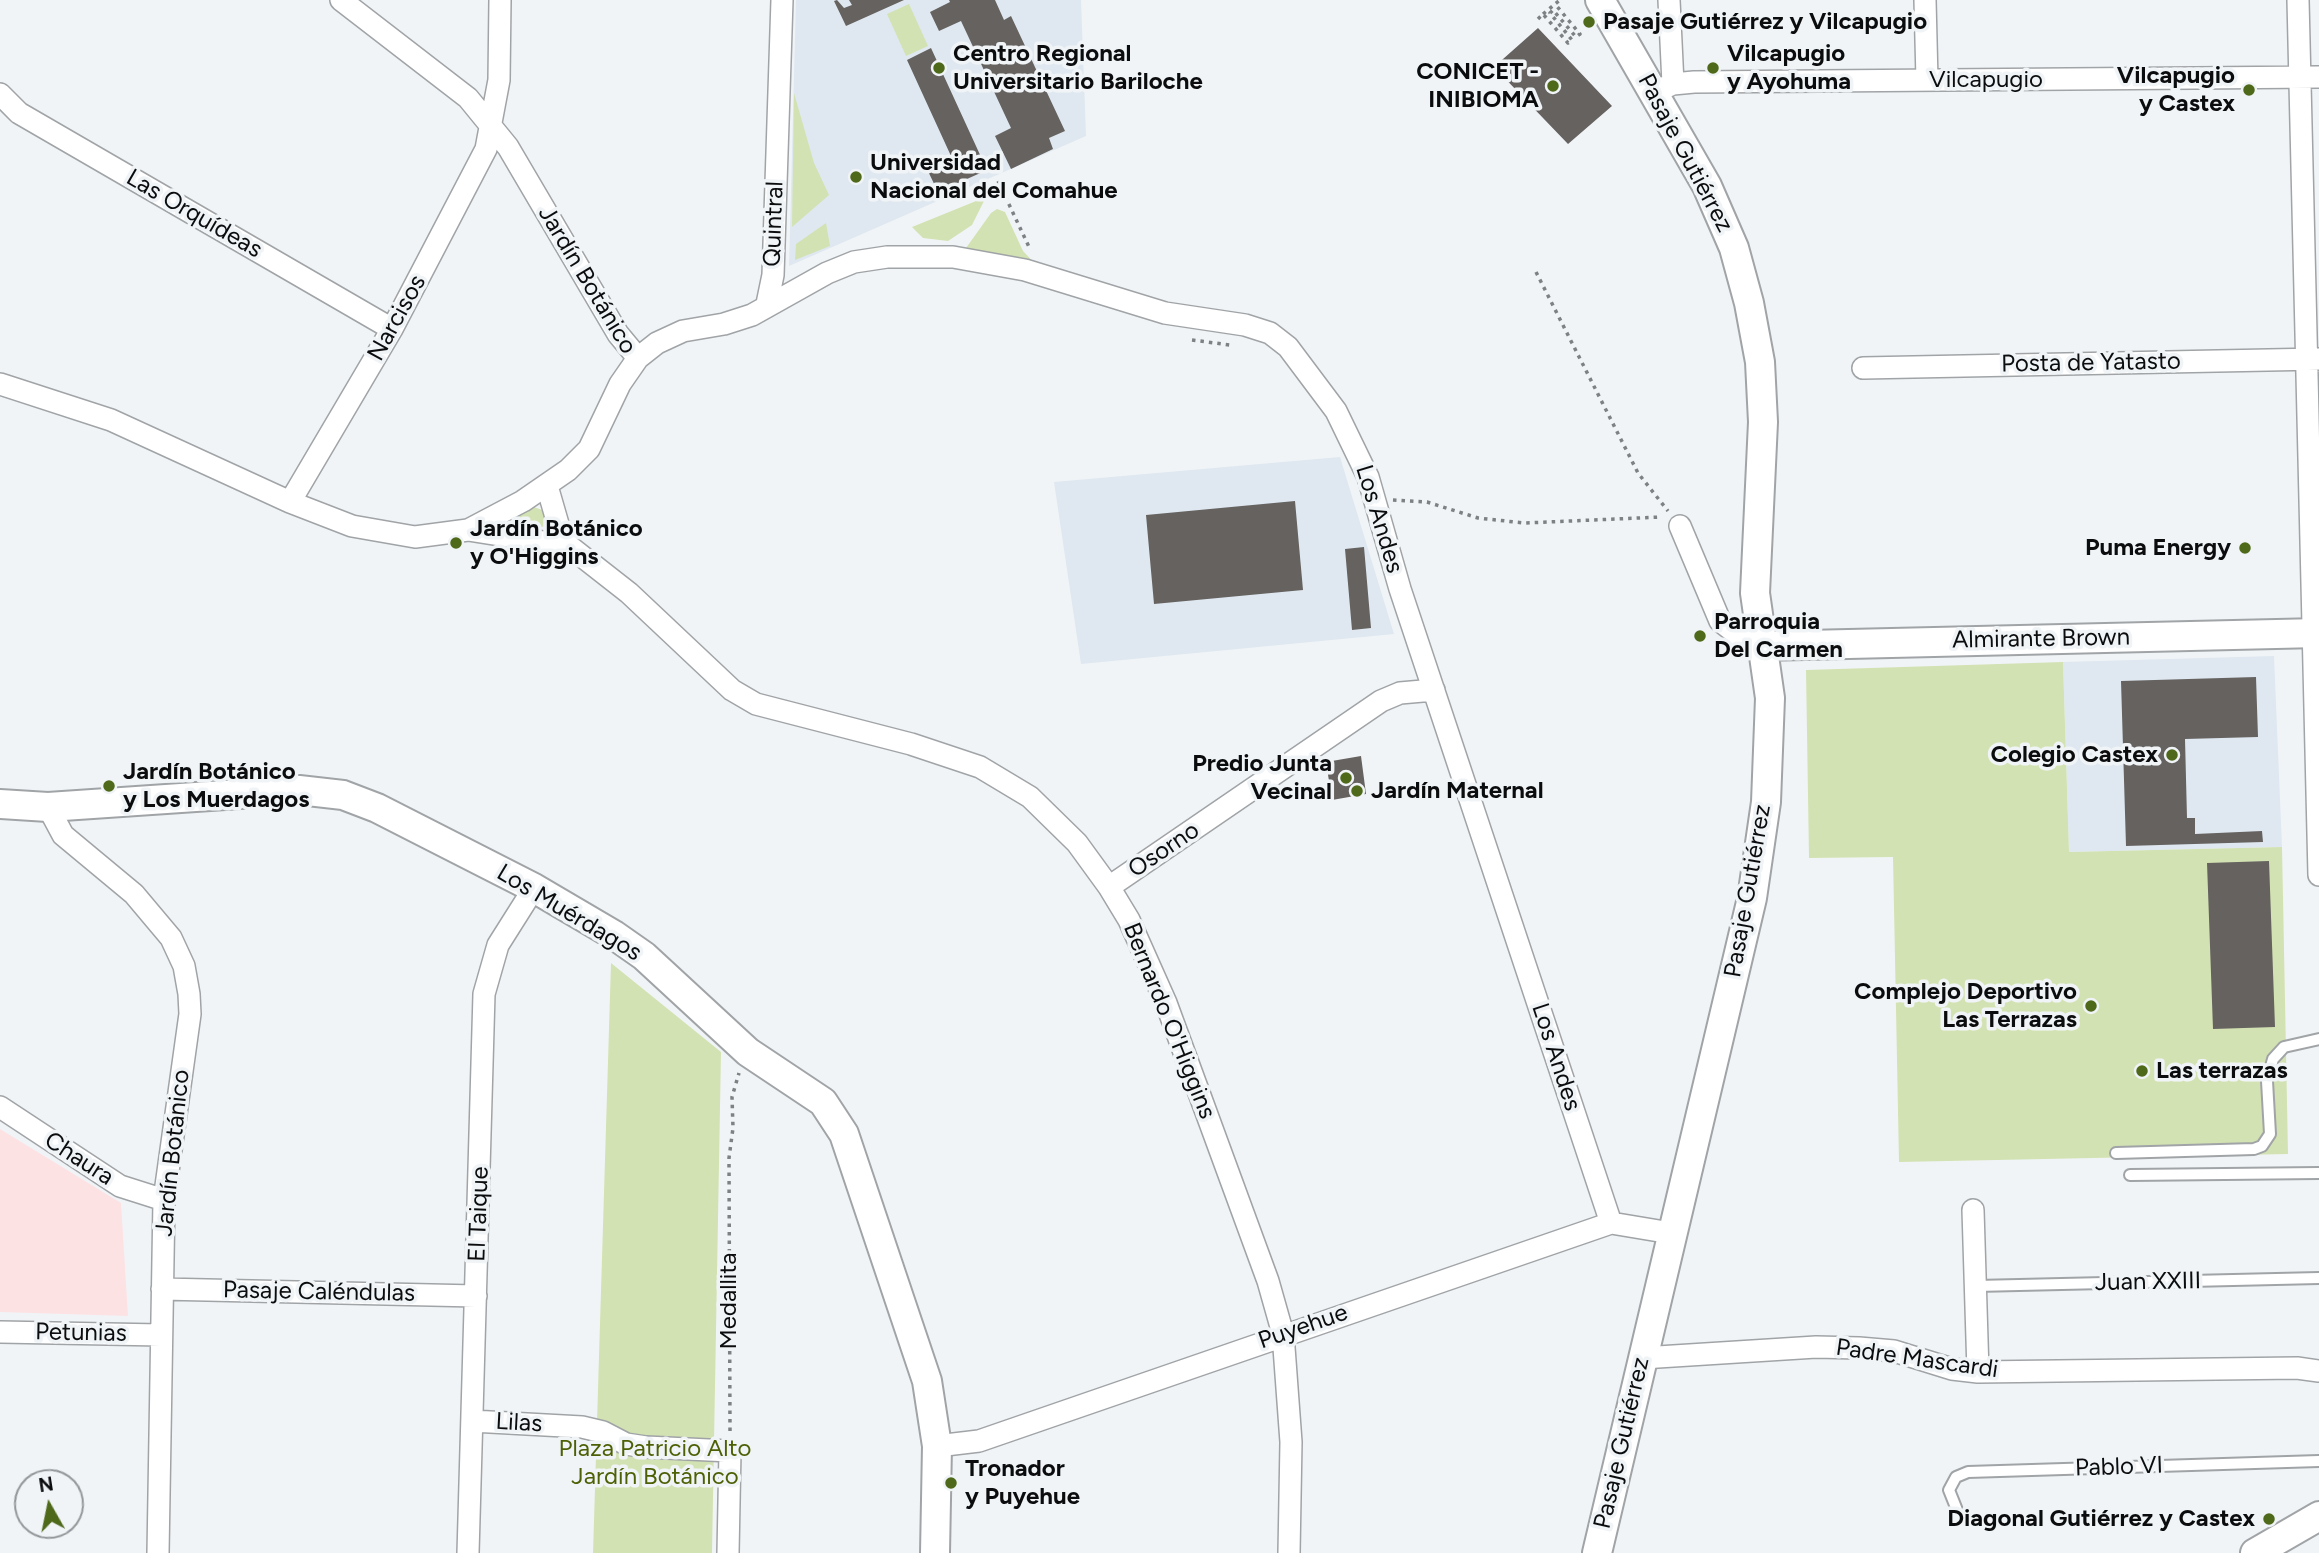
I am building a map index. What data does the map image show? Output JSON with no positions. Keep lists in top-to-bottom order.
{
  "streets": {
    "street": [
      "Vilcapugio",
      "Pasaje Gutiérrez",
      "Las Orquídeas",
      "Quintral",
      "Jardín Botánico",
      "Narcisos",
      "Posta de Yatasto",
      "Los Andes",
      "Almirante Brown",
      "Osorno",
      "Los Muérdagos",
      "Bernardo O'Higgins",
      "Chaura",
      "El Taique",
      "Pasaje Caléndulas",
      "Puyehue",
      "Petunias",
      "Padre Mascardi",
      "Lilas"
    ],
    "lane": ["Juan XXIII", "Pablo VI"],
    "path": ["Medallita"]
  },
  "crossings": [
    ["Vilcapugio", "Pasaje Gutiérrez"],
    ["Pasaje Gutiérrez", "Almirante Brown"],
    ["Pasaje Gutiérrez", "Puyehue"],
    ["Pasaje Gutiérrez", "Padre Mascardi"],
    ["Las Orquídeas", "Narcisos"],
    ["Quintral", "Los Andes"],
    ["Jardín Botánico", "Narcisos"],
    ["Jardín Botánico", "Los Muérdagos"],
    ["Jardín Botánico", "Bernardo O'Higgins"],
    ["Jardín Botánico", "Chaura"],
    ["Jardín Botánico", "Pasaje Caléndulas"],
    ["Jardín Botánico", "Petunias"],
    ["Los Andes", "Osorno"],
    ["Los Andes", "Puyehue"],
    ["Osorno", "Bernardo O'Higgins"],
    ["Los Muérdagos", "El Taique"],
    ["Los Muérdagos", "Medallita"],
    ["Los Muérdagos", "Puyehue"],
    ["Bernardo O'Higgins", "Puyehue"],
    ["El Taique", "Pasaje Caléndulas"],
    ["El Taique", "Lilas"],
    ["Medallita", "Lilas"]
  ],
  "parks": ["Plaza Patricio Alto Jardín Botánico"],
  "places": [
    "Pasaje Gutiérrez y Vilcapugio",
    "Centro Regional Universitario Bariloche",
    "Vilcapugio y Ayohuma",
    "CONICET - INIBIOMA",
    "Vilcapugio y Castex",
    "Universidad Nacional del Comahue",
    "Jardín Botánico y O'Higgins",
    "Puma Energy",
    "Parroquia Del Carmen",
    "Colegio Castex",
    "Predio Junta Vecinal",
    "Jardín Botánico y Los Muerdagos",
    "Jardín Maternal",
    "Complejo Deportivo Las Terrazas",
    "Las terrazas",
    "Tronador y Puyehue",
    "Diagonal Gutiérrez y Castex"
  ],
  "north": "top"
}
